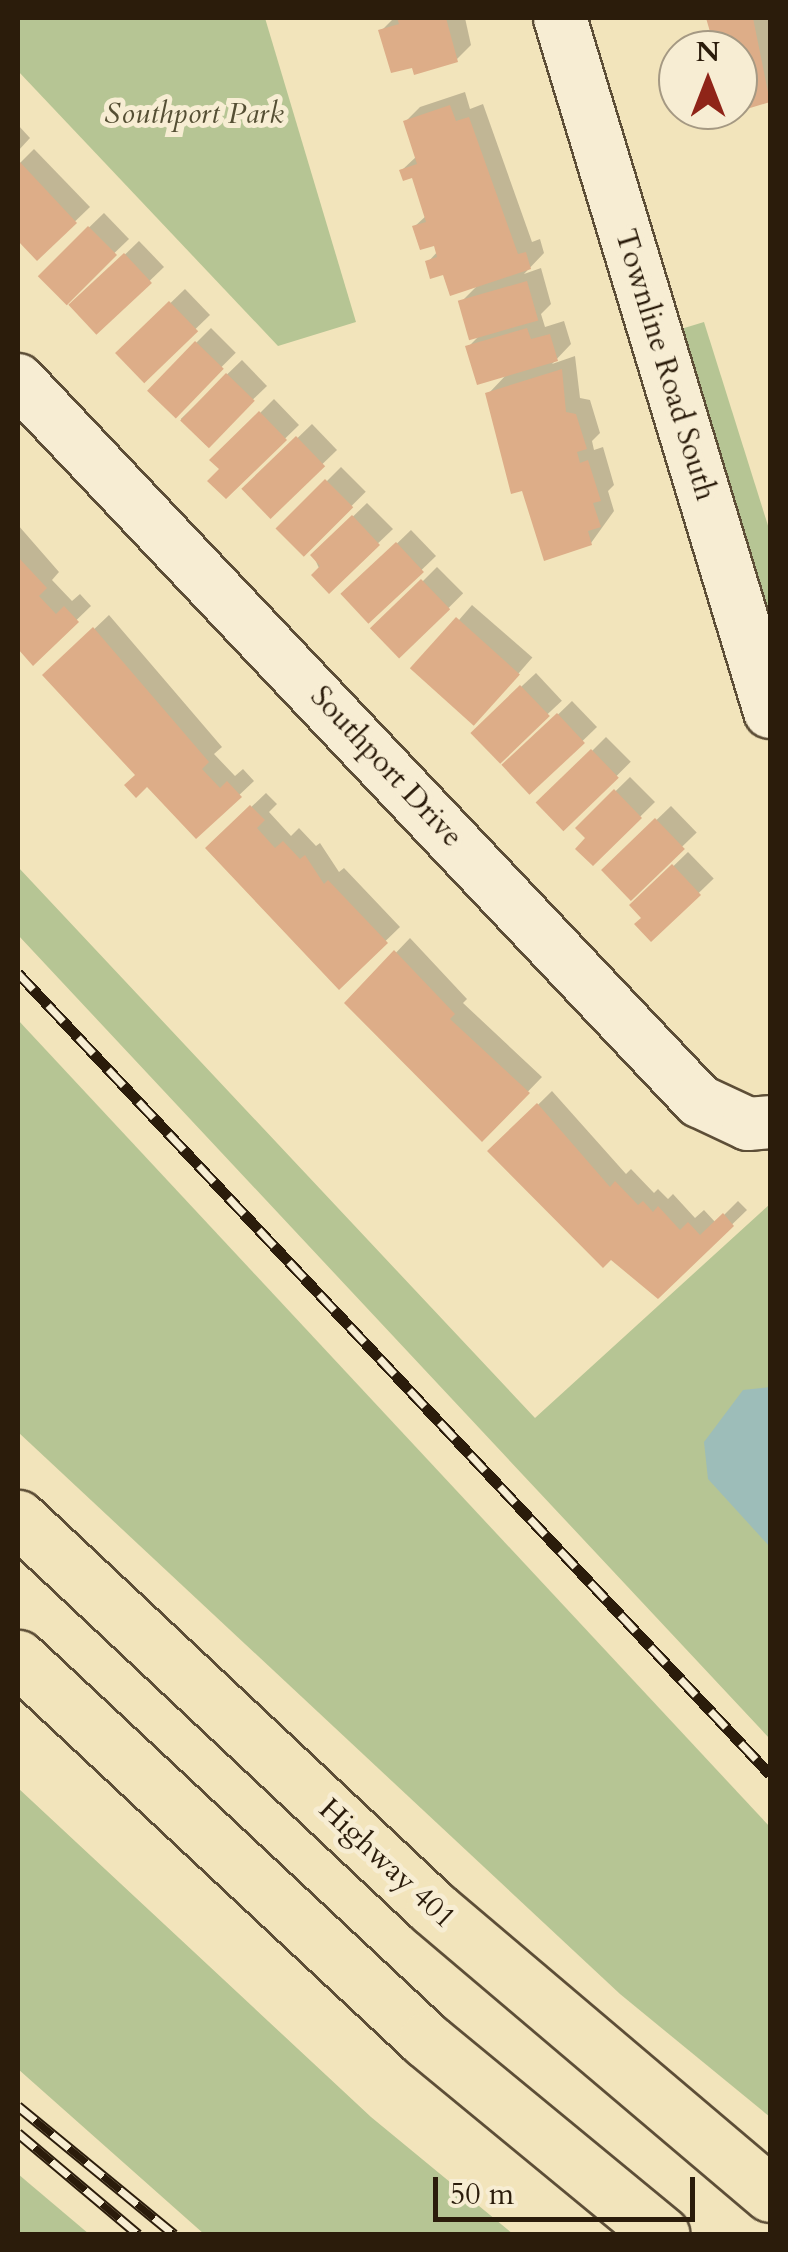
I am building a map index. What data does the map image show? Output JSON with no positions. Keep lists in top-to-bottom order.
{
  "streets": {
    "highway": ["Highway 401"],
    "street": ["Townline Road South", "Southport Drive"]
  },
  "parks": ["Southport Park"],
  "scale_bar": "50 m",
  "north": "top"
}
